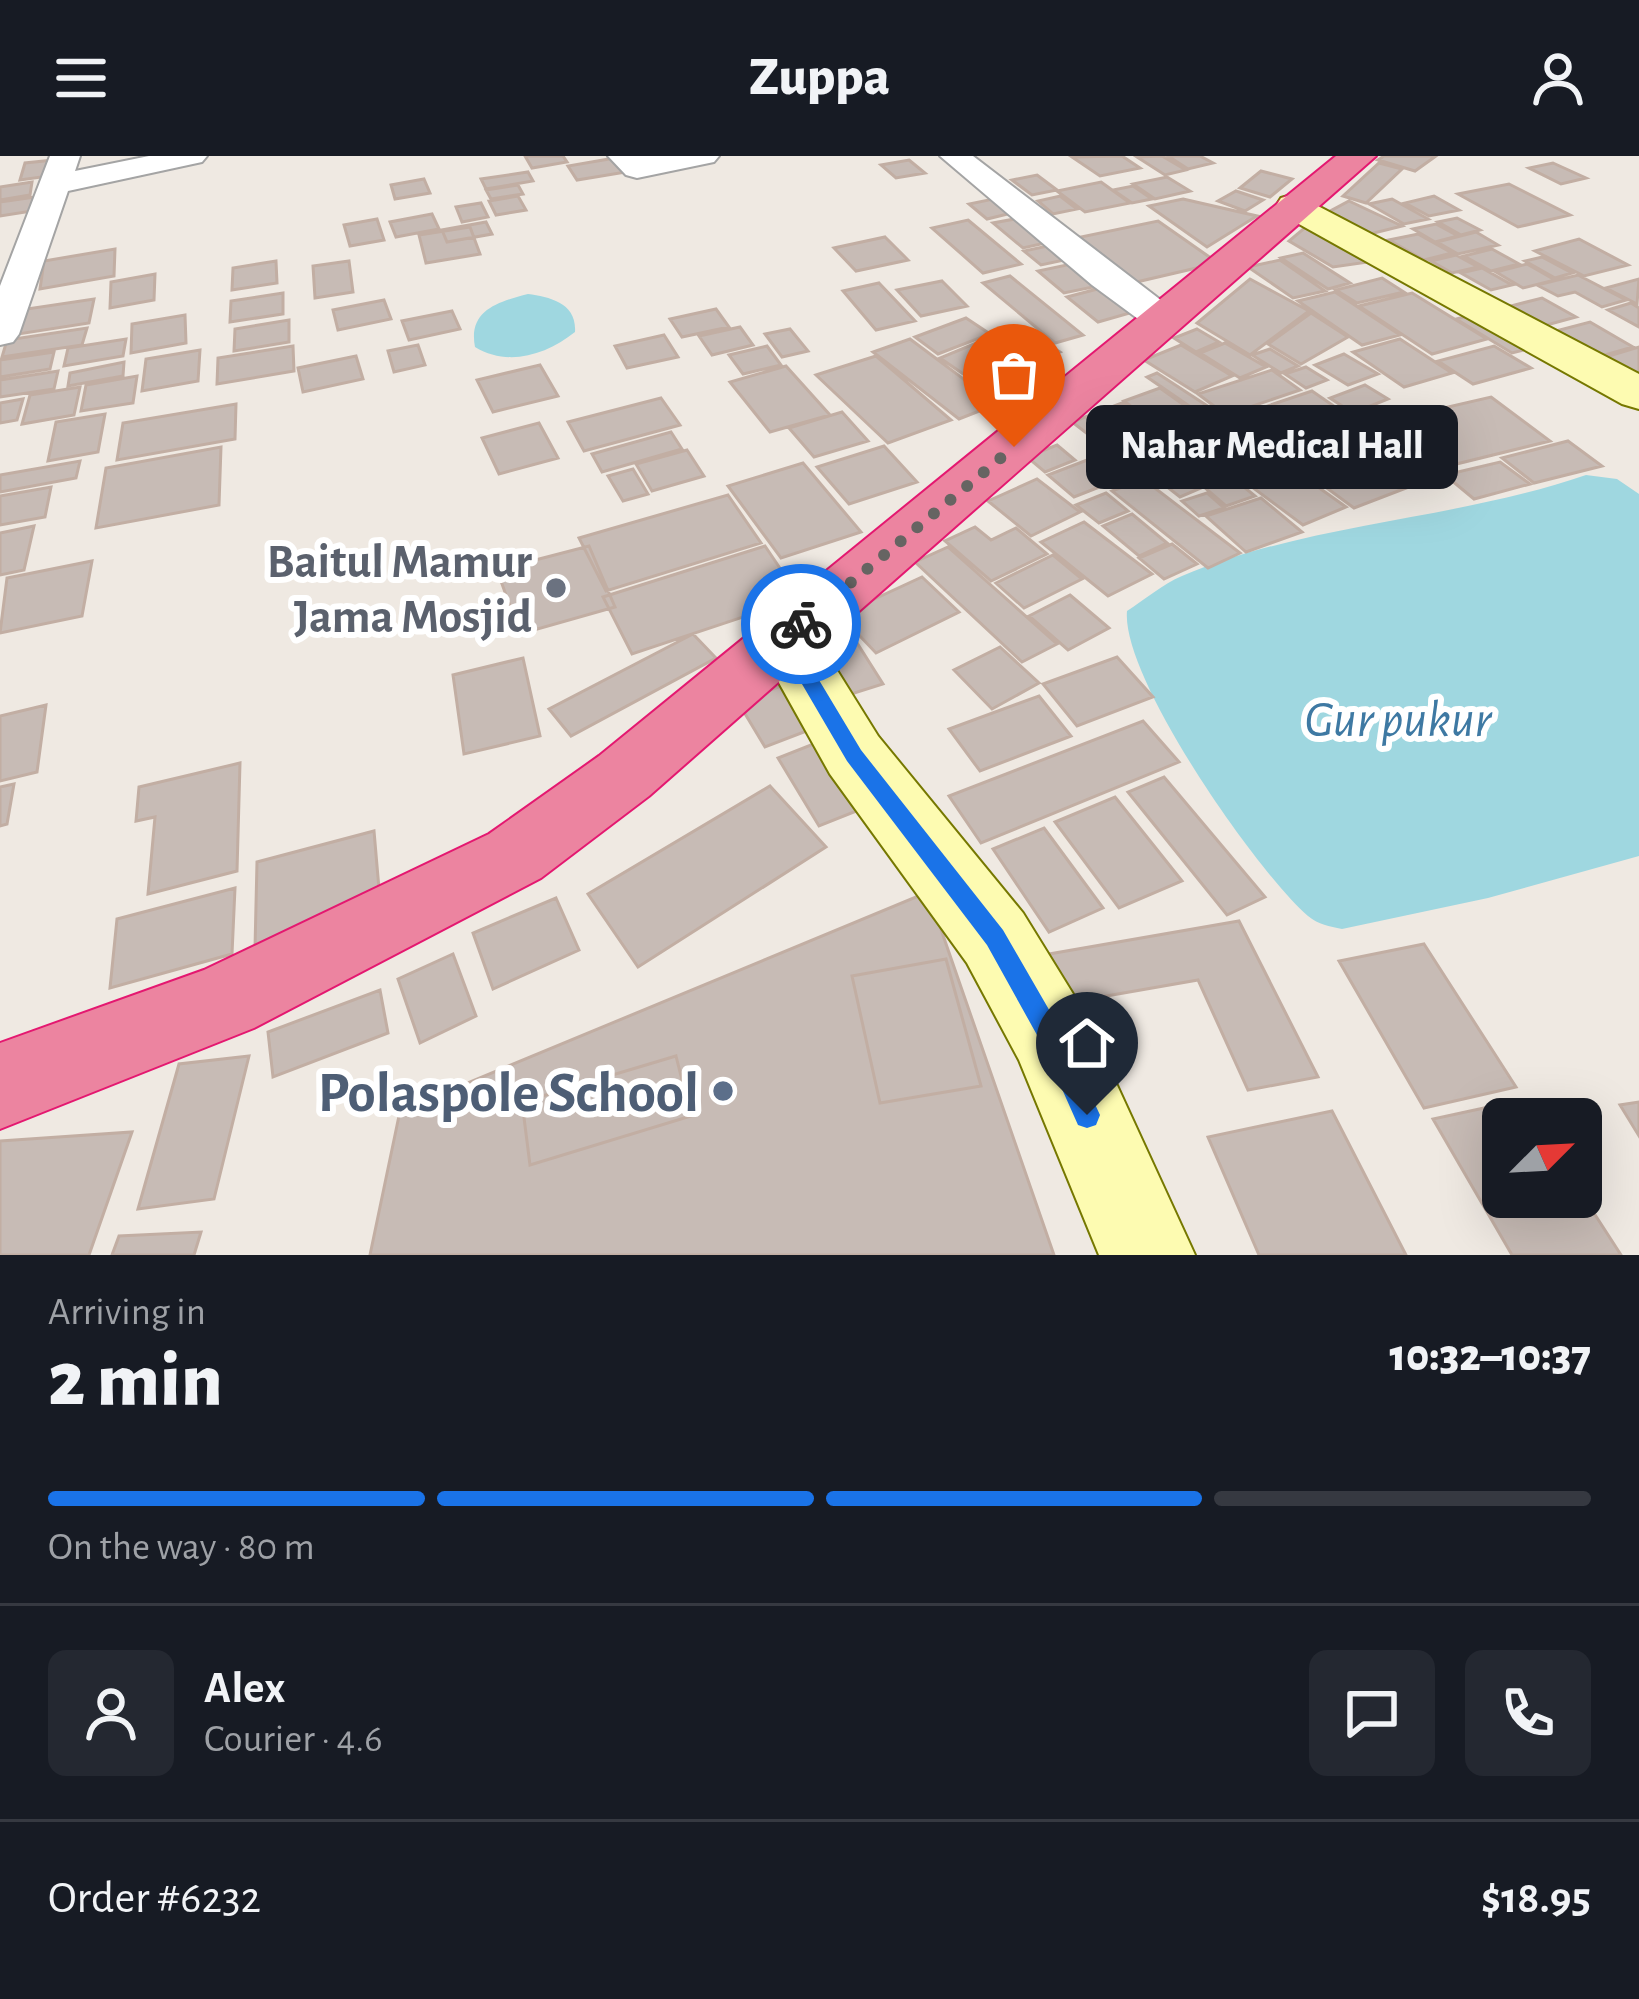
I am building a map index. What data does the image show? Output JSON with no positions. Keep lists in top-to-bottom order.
{
  "water": ["Gur pukur"],
  "places": ["Nahar Medical Hall", "Baitul Mamur Jama Mosjid", "Polaspole School"],
  "north": "top right",
  "page": {
    "header": "Zuppa",
    "bubble": "Nahar Medical Hall",
    "heading": ["2 min", "Arriving in", "10:32–10:37"],
    "panel": [
      "Alex",
      "Courier · 4.6",
      "Order #6232",
      "$18.95"
    ],
    "bar": "On the way · 80 m"
  }
}
